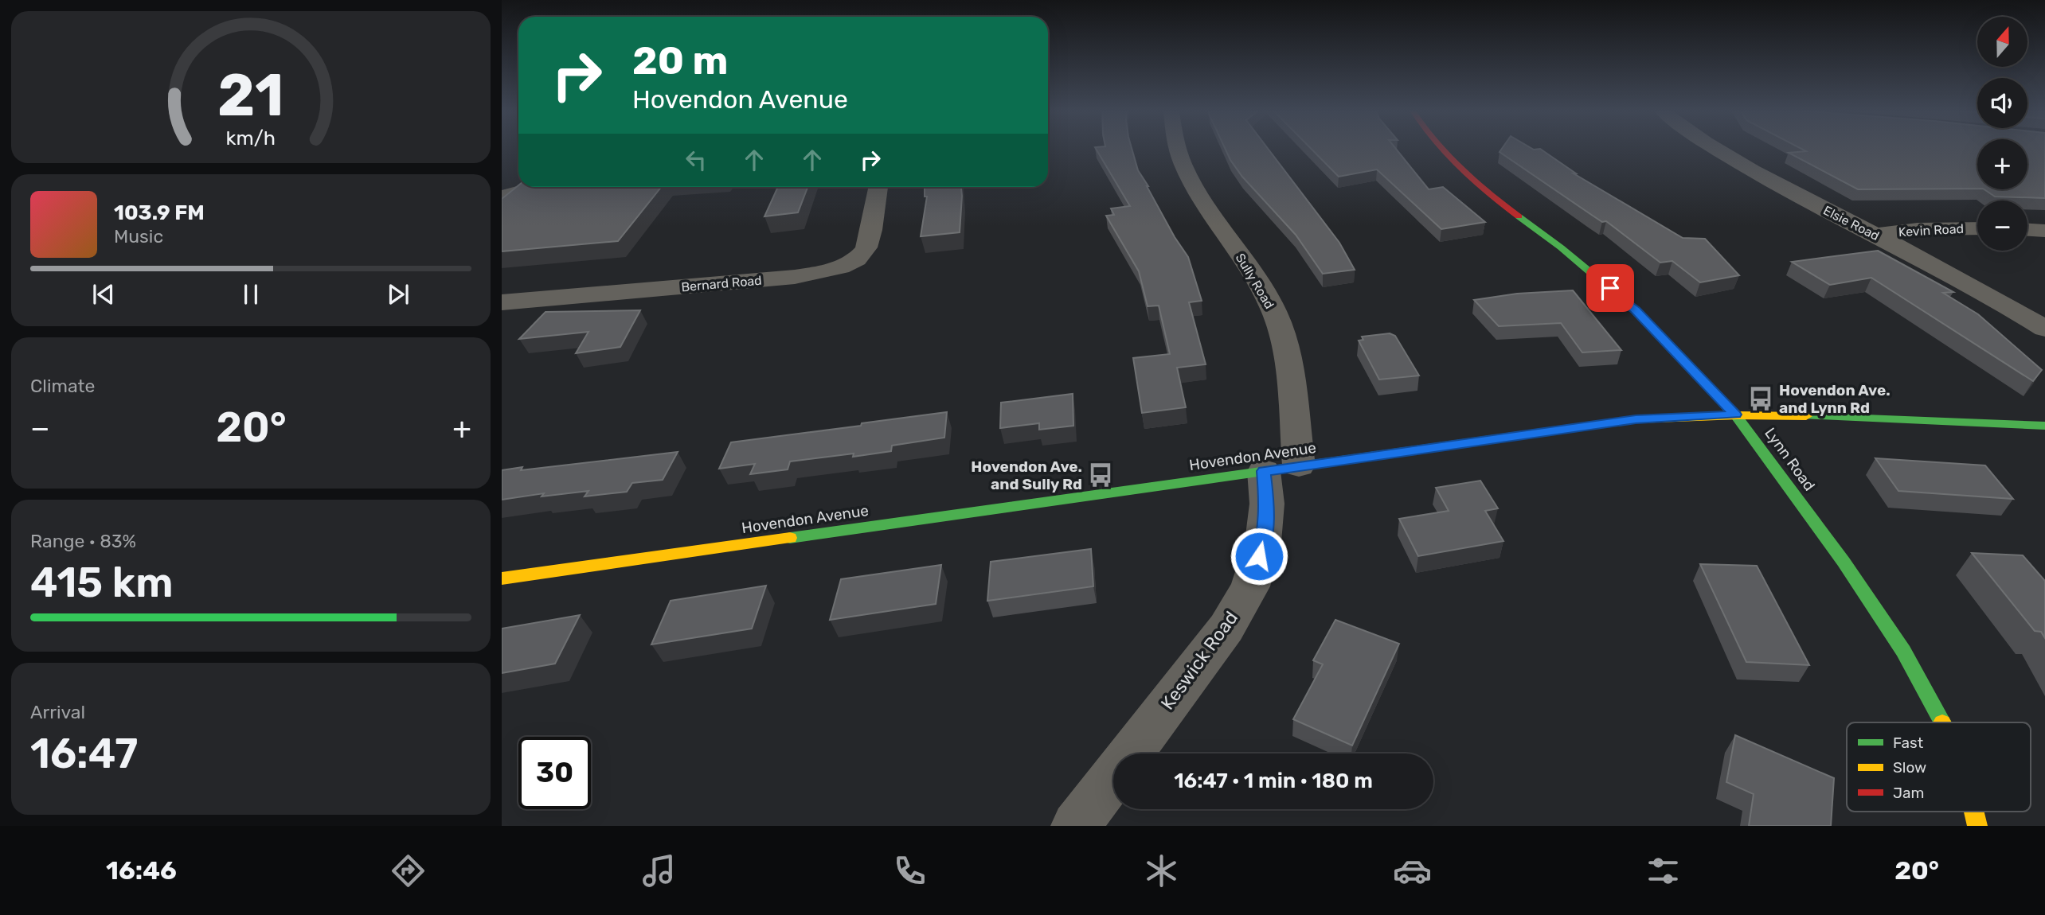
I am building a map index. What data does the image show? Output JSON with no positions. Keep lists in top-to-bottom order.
{
  "streets": {
    "street": [
      "Elsie Road",
      "Kevin Road",
      "Sully Road",
      "Bernard Road",
      "Hovendon Avenue",
      "Lynn Road",
      "Keswick Road"
    ]
  },
  "crossings": [
    ["Elsie Road", "Kevin Road"],
    ["Sully Road", "Hovendon Avenue"],
    ["Sully Road", "Keswick Road"],
    ["Hovendon Avenue", "Lynn Road"],
    ["Hovendon Avenue", "Keswick Road"]
  ],
  "places": {
    "bus stop": ["Hovendon Ave. and Lynn Rd", "Hovendon Ave. and Sully Rd"]
  },
  "legend": ["Fast", "Slow", "Jam"],
  "north": "top",
  "page": {
    "map_buttons": ["+", "−"],
    "turn": ["20 m", "Hovendon Avenue"],
    "song": ["103.9 FM", "Music"],
    "tile": [
      "Climate",
      ["Range · 83%", "415 km"],
      ["Arrival", "16:47"]
    ],
    "heat": ["−", "20°", "+"],
    "limit": "30",
    "trip": "16:47 · 1 min · 180 m",
    "tabs": ["16:46", "20°"],
    "gauge": ["21", "km/h"]
  }
}
